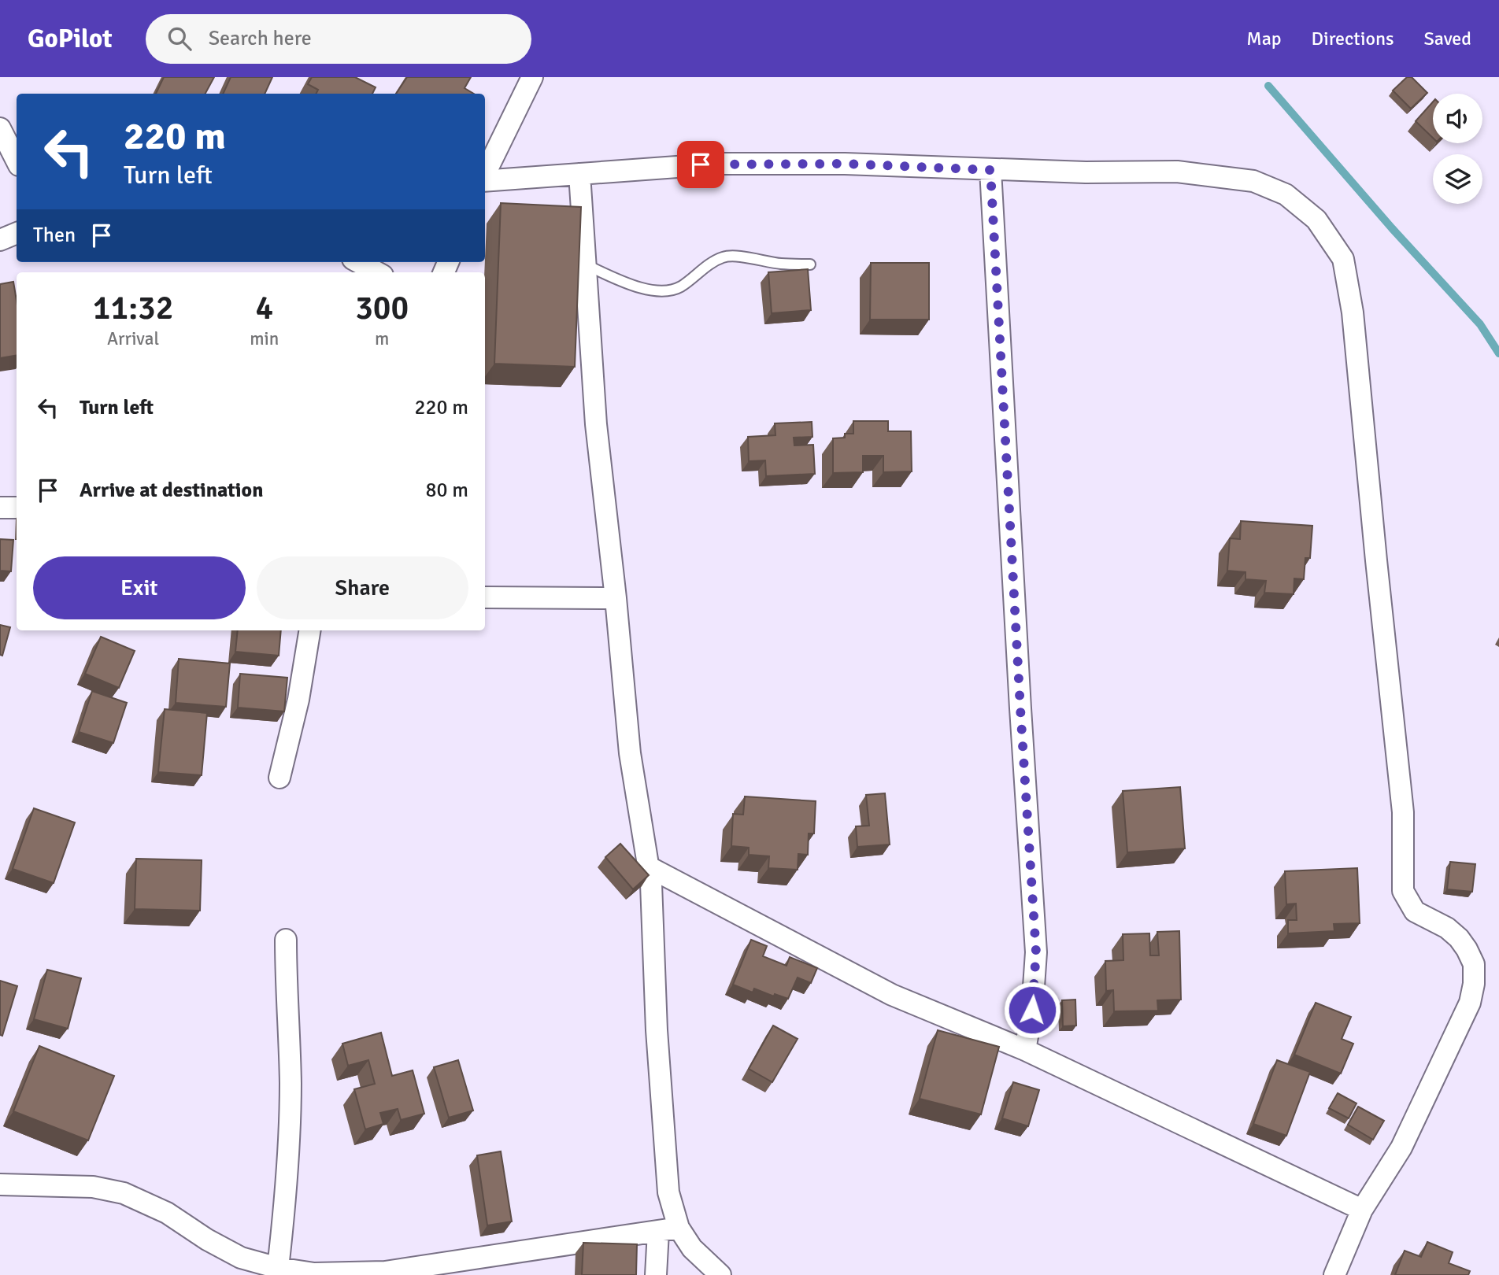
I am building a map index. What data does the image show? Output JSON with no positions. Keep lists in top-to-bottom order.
{
  "page": {
    "header": "GoPilot",
    "search": "Search here",
    "nav": ["Map", "Directions", "Saved"],
    "turn": ["220 m", "Turn left"],
    "then": "Then",
    "eta": [
      "11:32",
      "Arrival",
      "4",
      "min",
      "300",
      "m"
    ],
    "list": [
      {
        "name": "Turn left",
        "value": "220 m"
      },
      {
        "name": "Arrive at destination",
        "value": "80 m"
      }
    ],
    "buttons": ["Exit", "Share"]
  }
}
